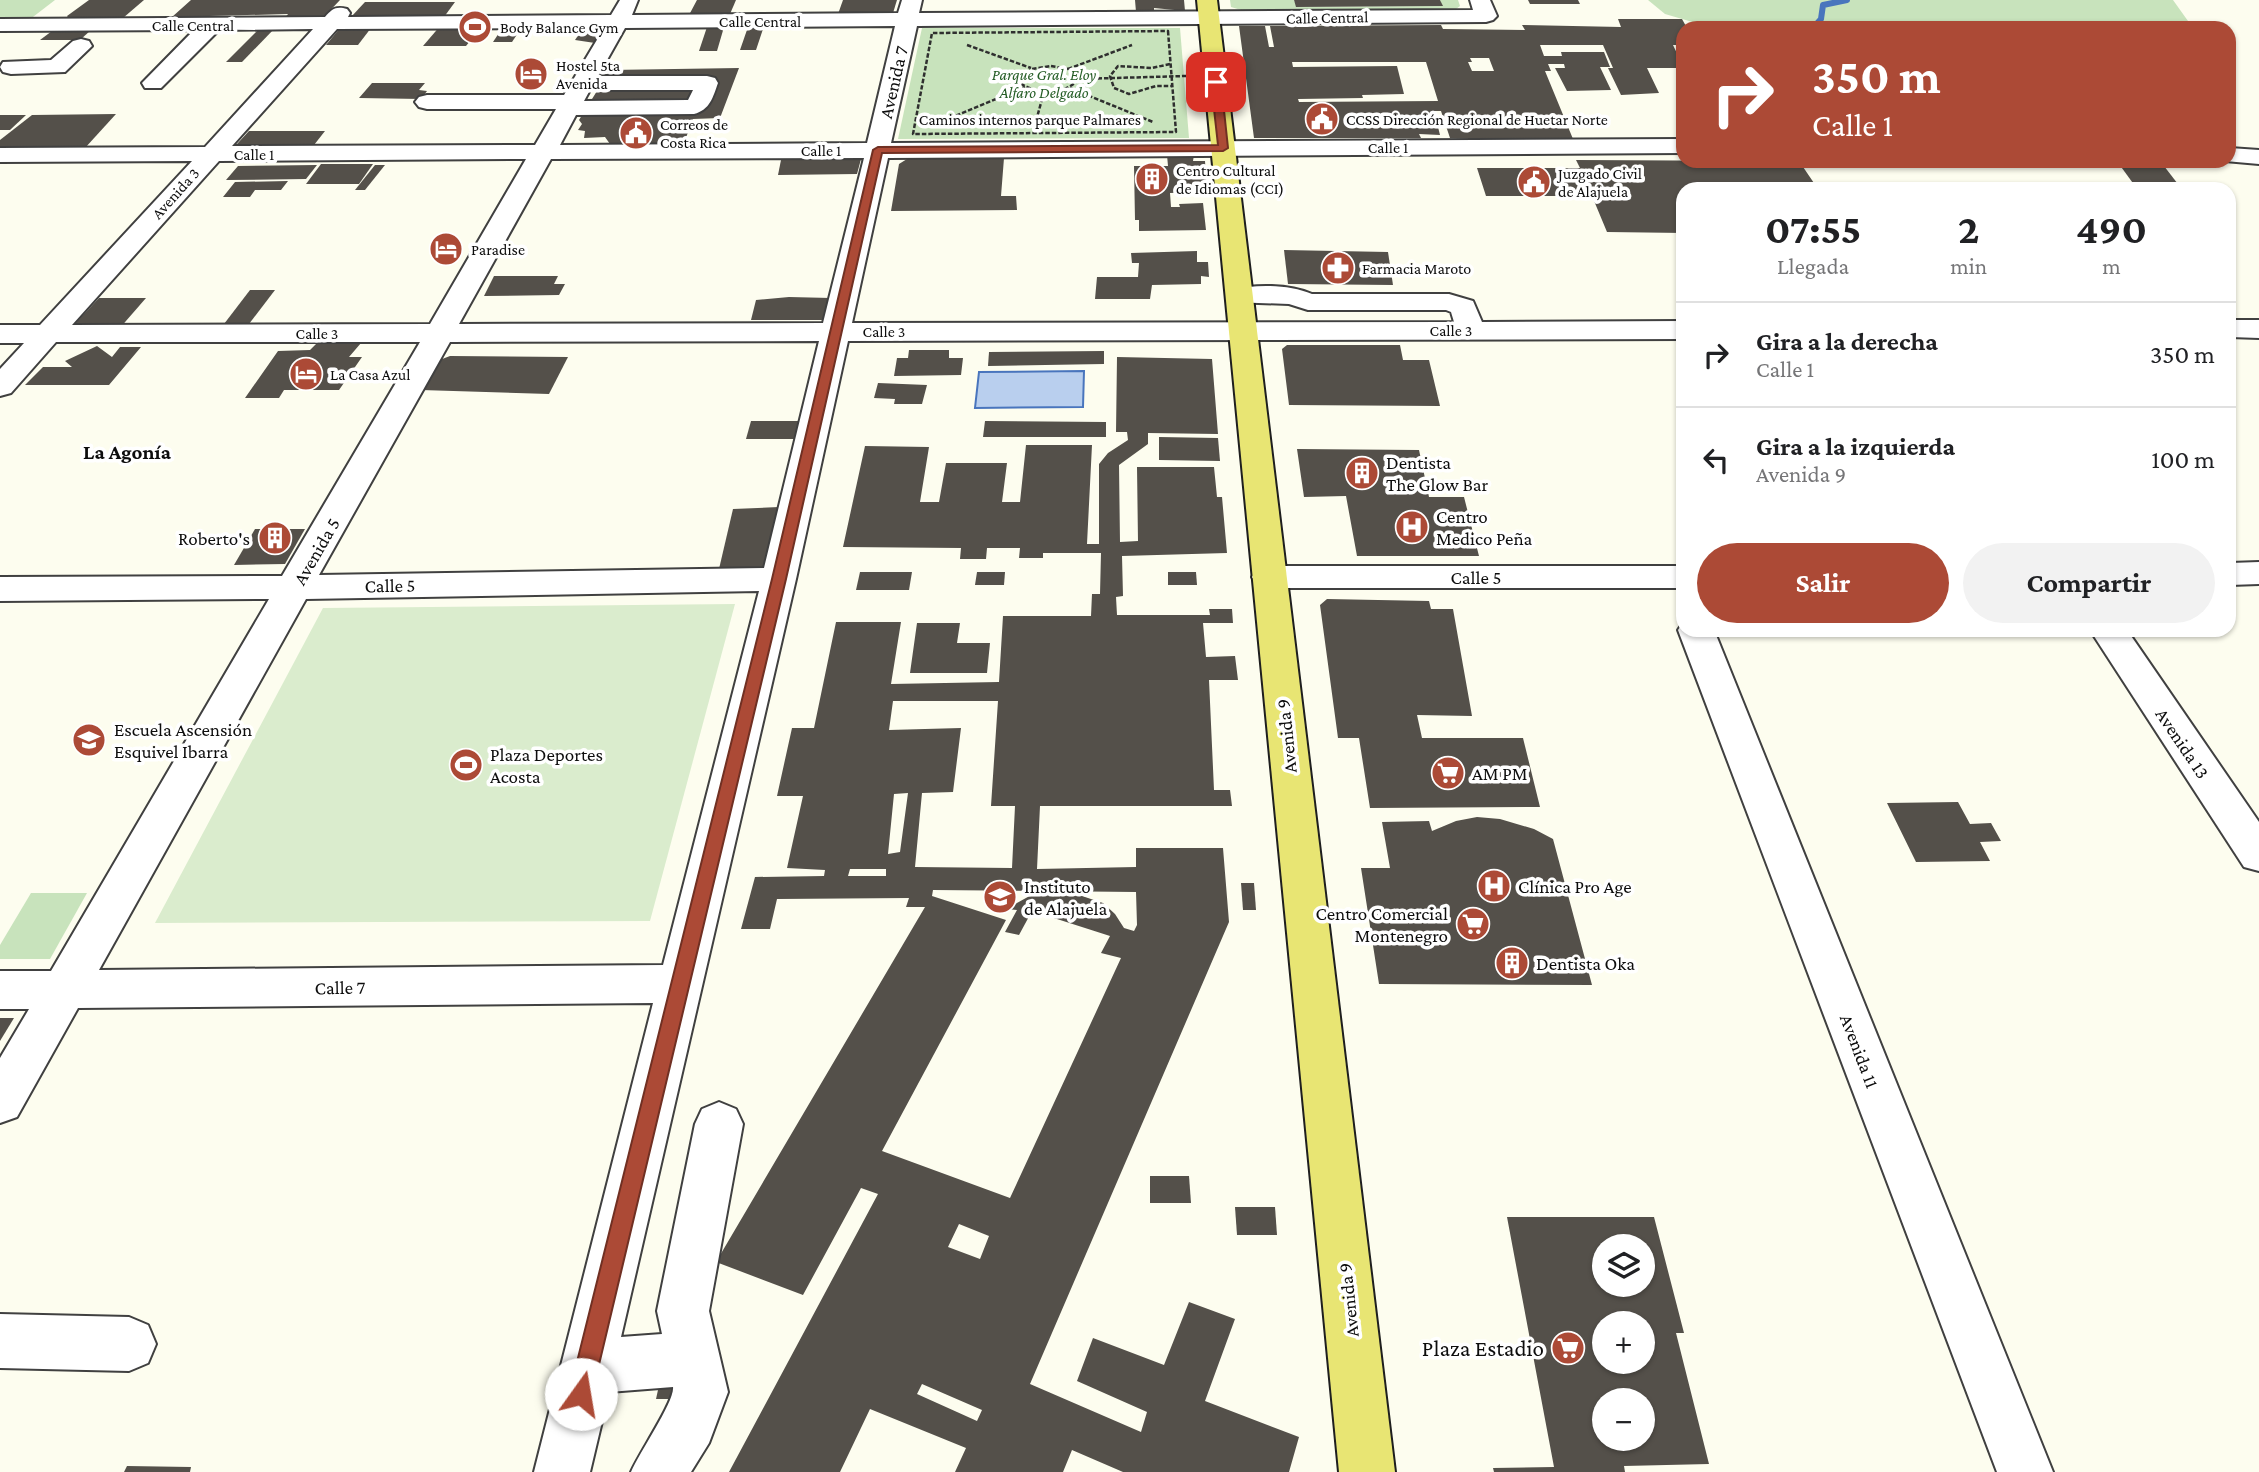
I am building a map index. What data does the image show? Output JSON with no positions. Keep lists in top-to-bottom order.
{
  "streets": {
    "main road": ["Avenida 9"],
    "street": [
      "Calle Central",
      "Avenida 7",
      "Calle 1",
      "Avenida 3",
      "Calle 3",
      "Avenida 5",
      "Calle 5",
      "Avenida 13",
      "Calle 7",
      "Avenida 11"
    ],
    "path": ["Caminos internos parque Palmares"]
  },
  "crossings": [
    ["Calle Central", "Avenida 7"],
    ["Calle Central", "Caminos internos parque Palmares"],
    ["Calle Central", "Avenida 3"],
    ["Calle Central", "Avenida 5"],
    ["Calle Central", "Avenida 9"],
    ["Avenida 7", "Caminos internos parque Palmares"],
    ["Avenida 7", "Calle 1"],
    ["Avenida 7", "Calle 3"],
    ["Avenida 7", "Calle 5"],
    ["Avenida 7", "Calle 7"],
    ["Calle 1", "Avenida 3"],
    ["Calle 1", "Avenida 5"],
    ["Calle 1", "Avenida 9"],
    ["Avenida 3", "Calle 3"],
    ["Calle 3", "Avenida 5"],
    ["Calle 3", "Avenida 9"],
    ["Avenida 5", "Calle 5"],
    ["Avenida 5", "Calle 7"],
    ["Calle 5", "Avenida 9"]
  ],
  "districts": ["La Agonía"],
  "parks": ["Parque Gral. Eloy Alfaro Delgado"],
  "places": {
    "sports": ["Body Balance Gym", "Plaza Deportes Acosta"],
    "hotel": ["Hostel 5ta Avenida", "Paradise", "La Casa Azul"],
    "public building": ["CCSS Dirección Regional de Huetar Norte", "Correos de Costa Rica", "Juzgado Civil de Alajuela"],
    "building": [
      "Centro Cultural de Idiomas (CCI)",
      "Dentista The Glow Bar",
      "Roberto's",
      "Dentista Oka"
    ],
    "pharmacy": ["Farmacia Maroto"],
    "hospital": ["Centro Medico Peña", "Clínica Pro Age"],
    "school or university": ["Escuela Ascensión Esquivel Ibarra", "Instituto de Alajuela"],
    "supermarket": ["AM PM", "Centro Comercial Montenegro", "Plaza Estadio"]
  },
  "page": {
    "turn": ["350 m", "Calle 1"],
    "eta": [
      "07:55",
      "Llegada",
      "2",
      "min",
      "490",
      "m"
    ],
    "list": [
      {
        "name": "Gira a la derecha",
        "note": "Calle 1",
        "value": "350 m"
      },
      {
        "name": "Gira a la izquierda",
        "note": "Avenida 9",
        "value": "100 m"
      }
    ],
    "buttons": ["Salir", "Compartir"],
    "map_buttons": ["+", "−"]
  }
}
